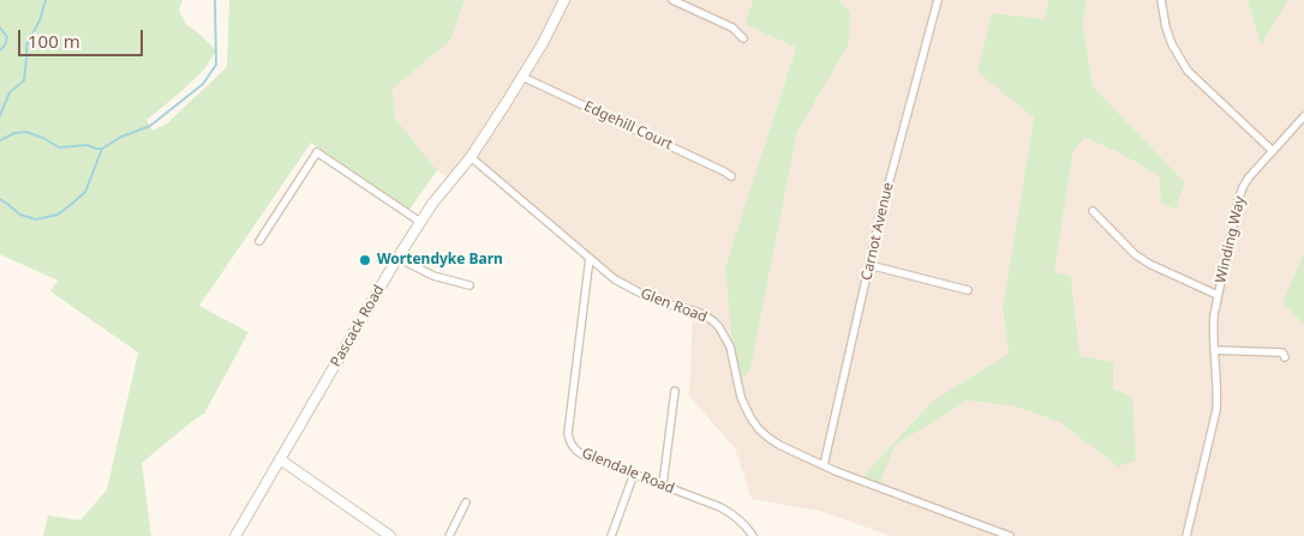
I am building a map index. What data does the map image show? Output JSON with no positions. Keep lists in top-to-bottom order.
{
  "streets": {
    "street": [
      "Edgehill Court",
      "Carnot Avenue",
      "Winding Way",
      "Glen Road",
      "Pascack Road",
      "Glendale Road"
    ]
  },
  "crossings": [
    ["Edgehill Court", "Pascack Road"],
    ["Carnot Avenue", "Glen Road"],
    ["Glen Road", "Pascack Road"],
    ["Glen Road", "Glendale Road"]
  ],
  "places": ["Wortendyke Barn"],
  "scale_bar": "100 m"
}
